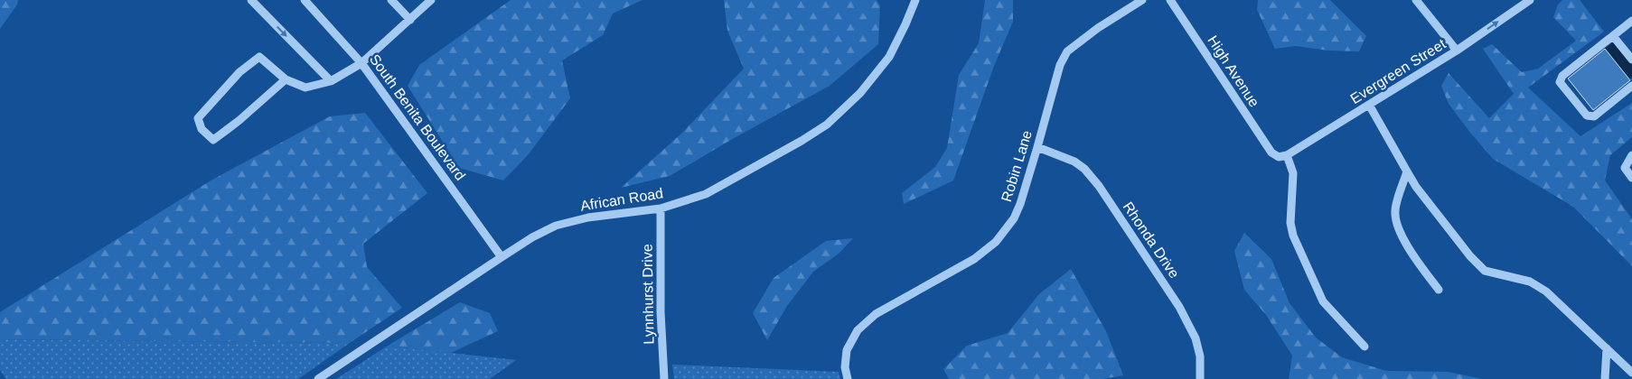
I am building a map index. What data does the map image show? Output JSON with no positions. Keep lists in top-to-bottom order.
{
  "streets": {
    "street": [
      "High Avenue",
      "Evergreen Street",
      "South Benita Boulevard",
      "Robin Lane",
      "African Road",
      "Rhonda Drive",
      "Lynnhurst Drive"
    ]
  },
  "crossings": [
    ["High Avenue", "Evergreen Street"],
    ["South Benita Boulevard", "African Road"],
    ["Robin Lane", "Rhonda Drive"],
    ["African Road", "Lynnhurst Drive"]
  ]
}
